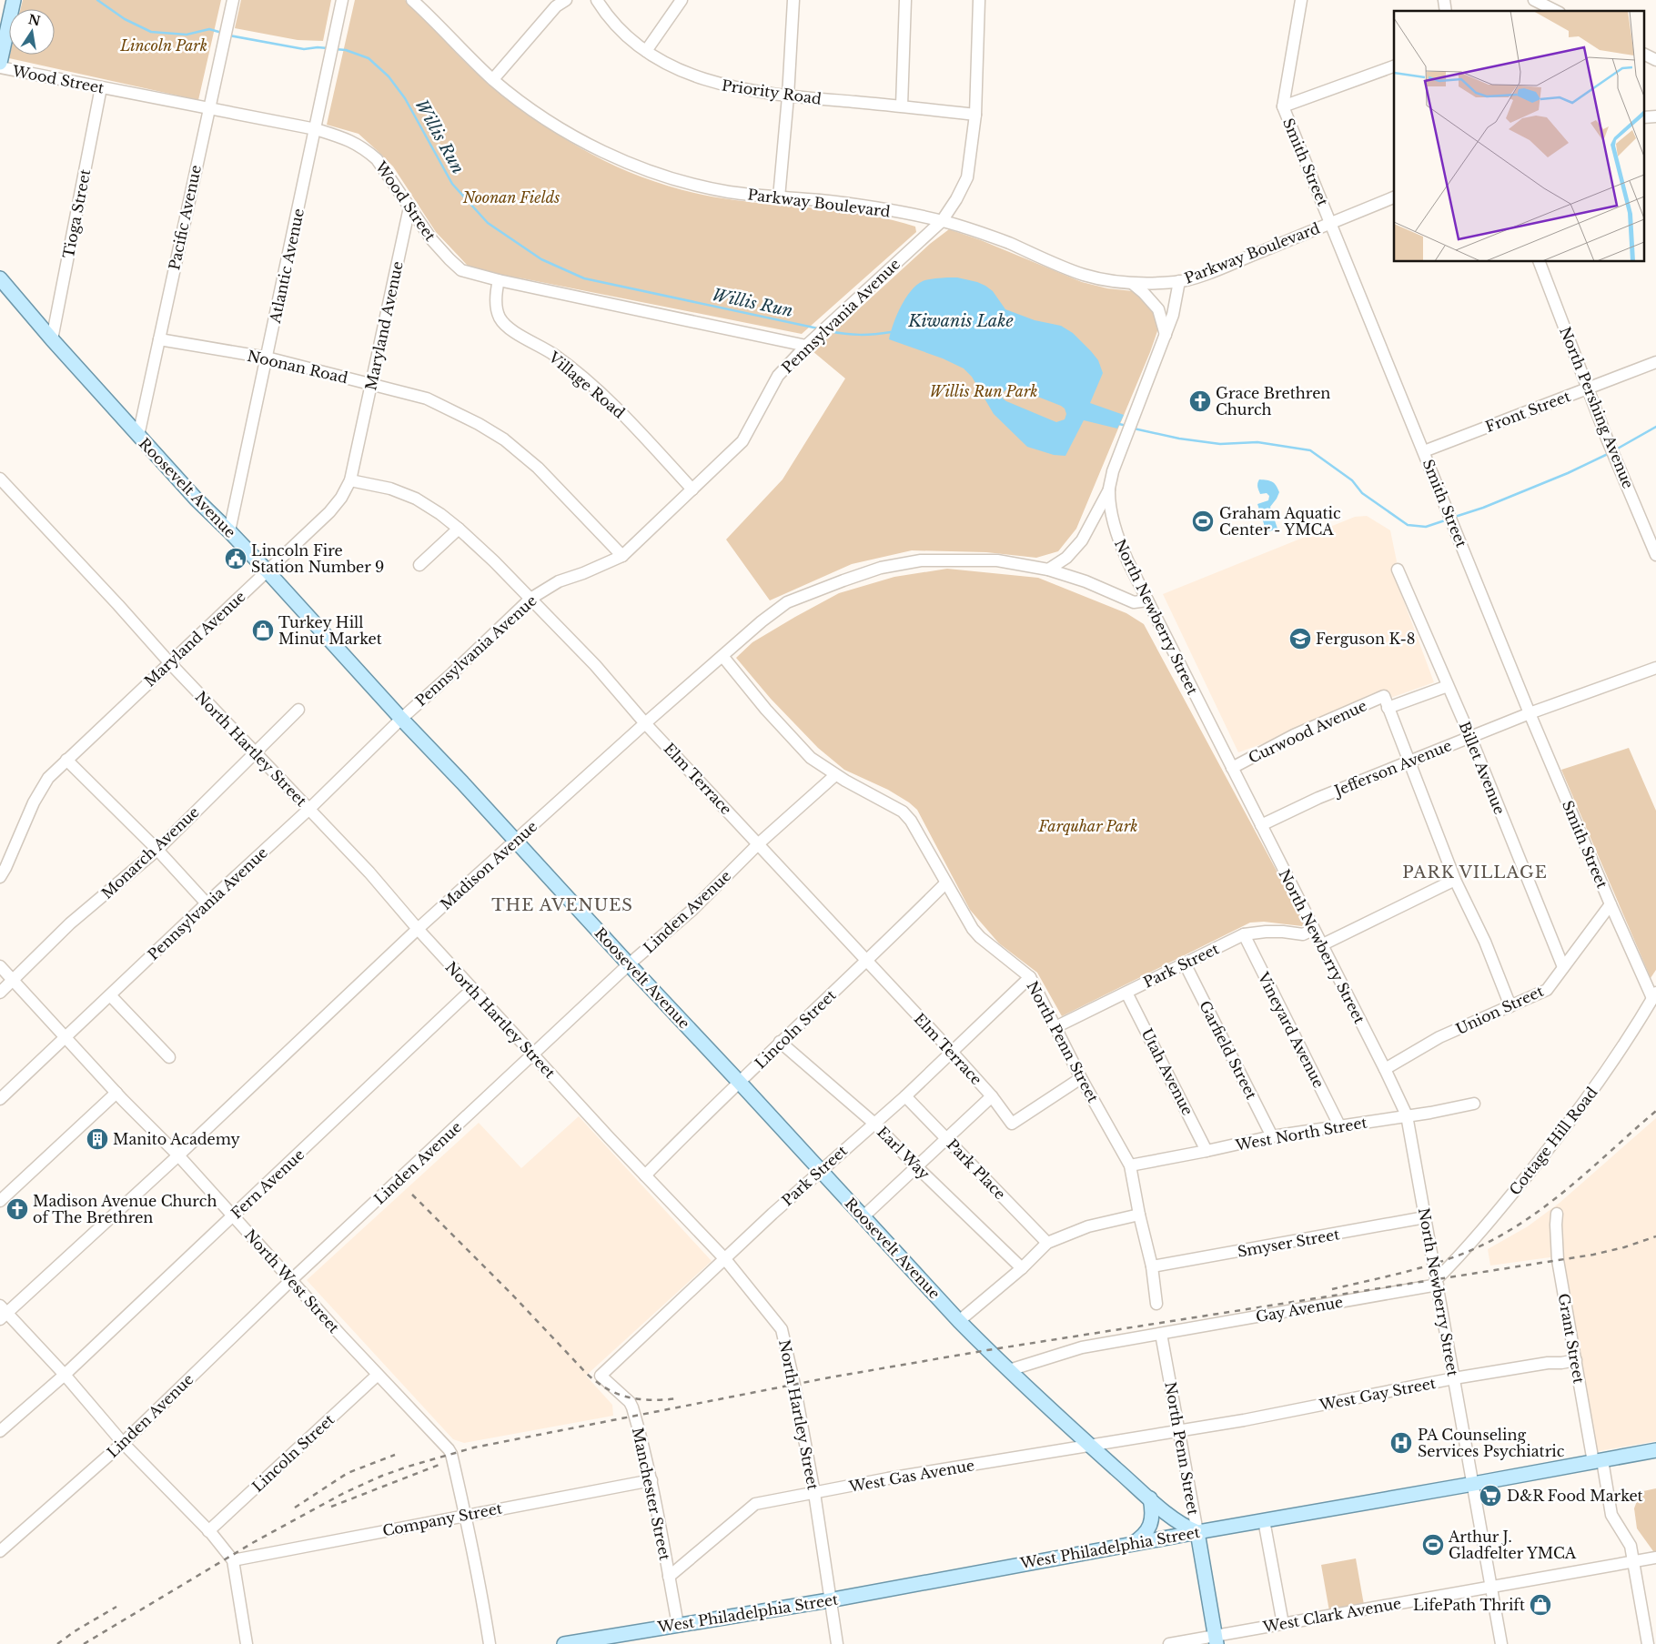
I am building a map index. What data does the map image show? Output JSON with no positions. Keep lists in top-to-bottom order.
{
  "streets": {
    "main road": ["Roosevelt Avenue", "North Penn Street", "West Philadelphia Street"],
    "street": [
      "Wood Street",
      "Priority Road",
      "Smith Street",
      "Parkway Boulevard",
      "Tioga Street",
      "Pacific Avenue",
      "Atlantic Avenue",
      "Pennsylvania Avenue",
      "Maryland Avenue",
      "Noonan Road",
      "Village Road",
      "North Pershing Avenue",
      "Front Street",
      "North Newberry Street",
      "Curwood Avenue",
      "North Hartley Street",
      "Jefferson Avenue",
      "Billet Avenue",
      "Elm Terrace",
      "Monarch Avenue",
      "Madison Avenue",
      "Linden Avenue",
      "Park Street",
      "Union Street",
      "Lincoln Street",
      "Vineyard Avenue",
      "Garfield Street",
      "Utah Avenue",
      "West North Street",
      "Cottage Hill Road",
      "Earl Way",
      "Park Place",
      "Fern Avenue",
      "Smyser Street",
      "North West Street",
      "Gay Avenue",
      "Grant Street",
      "West Gay Street",
      "West Gas Avenue",
      "Manchester Street",
      "Company Street",
      "West Clark Avenue"
    ]
  },
  "crossings": [
    ["Wood Street", "Tioga Street"],
    ["Wood Street", "Pacific Avenue"],
    ["Wood Street", "Atlantic Avenue"],
    ["Wood Street", "Pennsylvania Avenue"],
    ["Wood Street", "Maryland Avenue"],
    ["Wood Street", "Village Road"],
    ["Priority Road", "Pennsylvania Avenue"],
    ["Smith Street", "Parkway Boulevard"],
    ["Smith Street", "Front Street"],
    ["Smith Street", "Jefferson Avenue"],
    ["Smith Street", "Union Street"],
    ["Smith Street", "Cottage Hill Road"],
    ["Parkway Boulevard", "Pennsylvania Avenue"],
    ["Parkway Boulevard", "North Newberry Street"],
    ["Tioga Street", "Roosevelt Avenue"],
    ["Pacific Avenue", "Noonan Road"],
    ["Pacific Avenue", "Roosevelt Avenue"],
    ["Atlantic Avenue", "Noonan Road"],
    ["Atlantic Avenue", "Roosevelt Avenue"],
    ["Pennsylvania Avenue", "Noonan Road"],
    ["Pennsylvania Avenue", "Village Road"],
    ["Pennsylvania Avenue", "Roosevelt Avenue"],
    ["Pennsylvania Avenue", "North Hartley Street"],
    ["Pennsylvania Avenue", "Elm Terrace"],
    ["Pennsylvania Avenue", "North West Street"],
    ["Maryland Avenue", "Noonan Road"],
    ["Maryland Avenue", "Roosevelt Avenue"],
    ["Maryland Avenue", "North Hartley Street"],
    ["Maryland Avenue", "Elm Terrace"],
    ["North Pershing Avenue", "Front Street"],
    ["Roosevelt Avenue", "Madison Avenue"],
    ["Roosevelt Avenue", "Linden Avenue"],
    ["Roosevelt Avenue", "Park Street"],
    ["Roosevelt Avenue", "Lincoln Street"],
    ["Roosevelt Avenue", "North Penn Street"],
    ["Roosevelt Avenue", "Gay Avenue"],
    ["Roosevelt Avenue", "West Gas Avenue"],
    ["Roosevelt Avenue", "West Philadelphia Street"],
    ["North Newberry Street", "Curwood Avenue"],
    ["North Newberry Street", "Jefferson Avenue"],
    ["North Newberry Street", "Madison Avenue"],
    ["North Newberry Street", "Park Street"],
    ["North Newberry Street", "Union Street"],
    ["North Newberry Street", "West North Street"],
    ["North Newberry Street", "Cottage Hill Road"],
    ["North Newberry Street", "Smyser Street"],
    ["North Newberry Street", "Gay Avenue"],
    ["North Newberry Street", "West Gay Street"],
    ["North Newberry Street", "West Philadelphia Street"],
    ["North Newberry Street", "West Clark Avenue"],
    ["Curwood Avenue", "Billet Avenue"],
    ["North Hartley Street", "Monarch Avenue"],
    ["North Hartley Street", "Madison Avenue"],
    ["North Hartley Street", "Linden Avenue"],
    ["North Hartley Street", "Park Street"],
    ["North Hartley Street", "Lincoln Street"],
    ["North Hartley Street", "Fern Avenue"],
    ["North Hartley Street", "West Gas Avenue"],
    ["North Hartley Street", "West Philadelphia Street"],
    ["Jefferson Avenue", "Billet Avenue"],
    ["Billet Avenue", "Union Street"],
    ["Elm Terrace", "Madison Avenue"],
    ["Elm Terrace", "Linden Avenue"],
    ["Elm Terrace", "Park Street"],
    ["Elm Terrace", "Lincoln Street"],
    ["Elm Terrace", "North Penn Street"],
    ["Monarch Avenue", "North West Street"],
    ["Madison Avenue", "North Penn Street"],
    ["Madison Avenue", "North West Street"],
    ["Linden Avenue", "North Penn Street"],
    ["Linden Avenue", "North West Street"],
    ["Park Street", "Vineyard Avenue"],
    ["Park Street", "North Penn Street"],
    ["Park Street", "Garfield Street"],
    ["Park Street", "Utah Avenue"],
    ["Park Street", "Earl Way"],
    ["Park Street", "Park Place"],
    ["Park Street", "Manchester Street"],
    ["Lincoln Street", "North Penn Street"],
    ["Lincoln Street", "Earl Way"],
    ["Lincoln Street", "North West Street"],
    ["Vineyard Avenue", "West North Street"],
    ["North Penn Street", "West North Street"],
    ["North Penn Street", "Smyser Street"],
    ["North Penn Street", "Gay Avenue"],
    ["North Penn Street", "West Gay Street"],
    ["North Penn Street", "West Gas Avenue"],
    ["North Penn Street", "West Philadelphia Street"],
    ["North Penn Street", "West Clark Avenue"],
    ["Garfield Street", "West North Street"],
    ["Utah Avenue", "West North Street"],
    ["Cottage Hill Road", "Gay Avenue"],
    ["Fern Avenue", "North West Street"],
    ["North West Street", "Company Street"],
    ["Grant Street", "West Gay Street"],
    ["Grant Street", "West Philadelphia Street"],
    ["Grant Street", "West Clark Avenue"],
    ["West Gay Street", "West Gas Avenue"],
    ["West Gas Avenue", "Manchester Street"],
    ["Manchester Street", "Company Street"],
    ["Manchester Street", "West Philadelphia Street"]
  ],
  "districts": ["PARK VILLAGE", "THE AVENUES"],
  "water": ["Willis Run", "Kiwanis Lake"],
  "parks": [
    "Lincoln Park",
    "Noonan Fields",
    "Willis Run Park",
    "Farquhar Park"
  ],
  "places": {
    "church": ["Grace Brethren Church", "Madison Avenue Church of The Brethren"],
    "sports": ["Graham Aquatic Center - YMCA", "Arthur J. Gladfelter YMCA"],
    "public building": ["Lincoln Fire Station Number 9"],
    "shop": ["Turkey Hill Minut Market", "LifePath Thrift"],
    "school or university": ["Ferguson K-8"],
    "building": ["Manito Academy"],
    "hospital": ["PA Counseling Services Psychiatric"],
    "supermarket": ["D&R Food Market"]
  },
  "north": "top"
}
